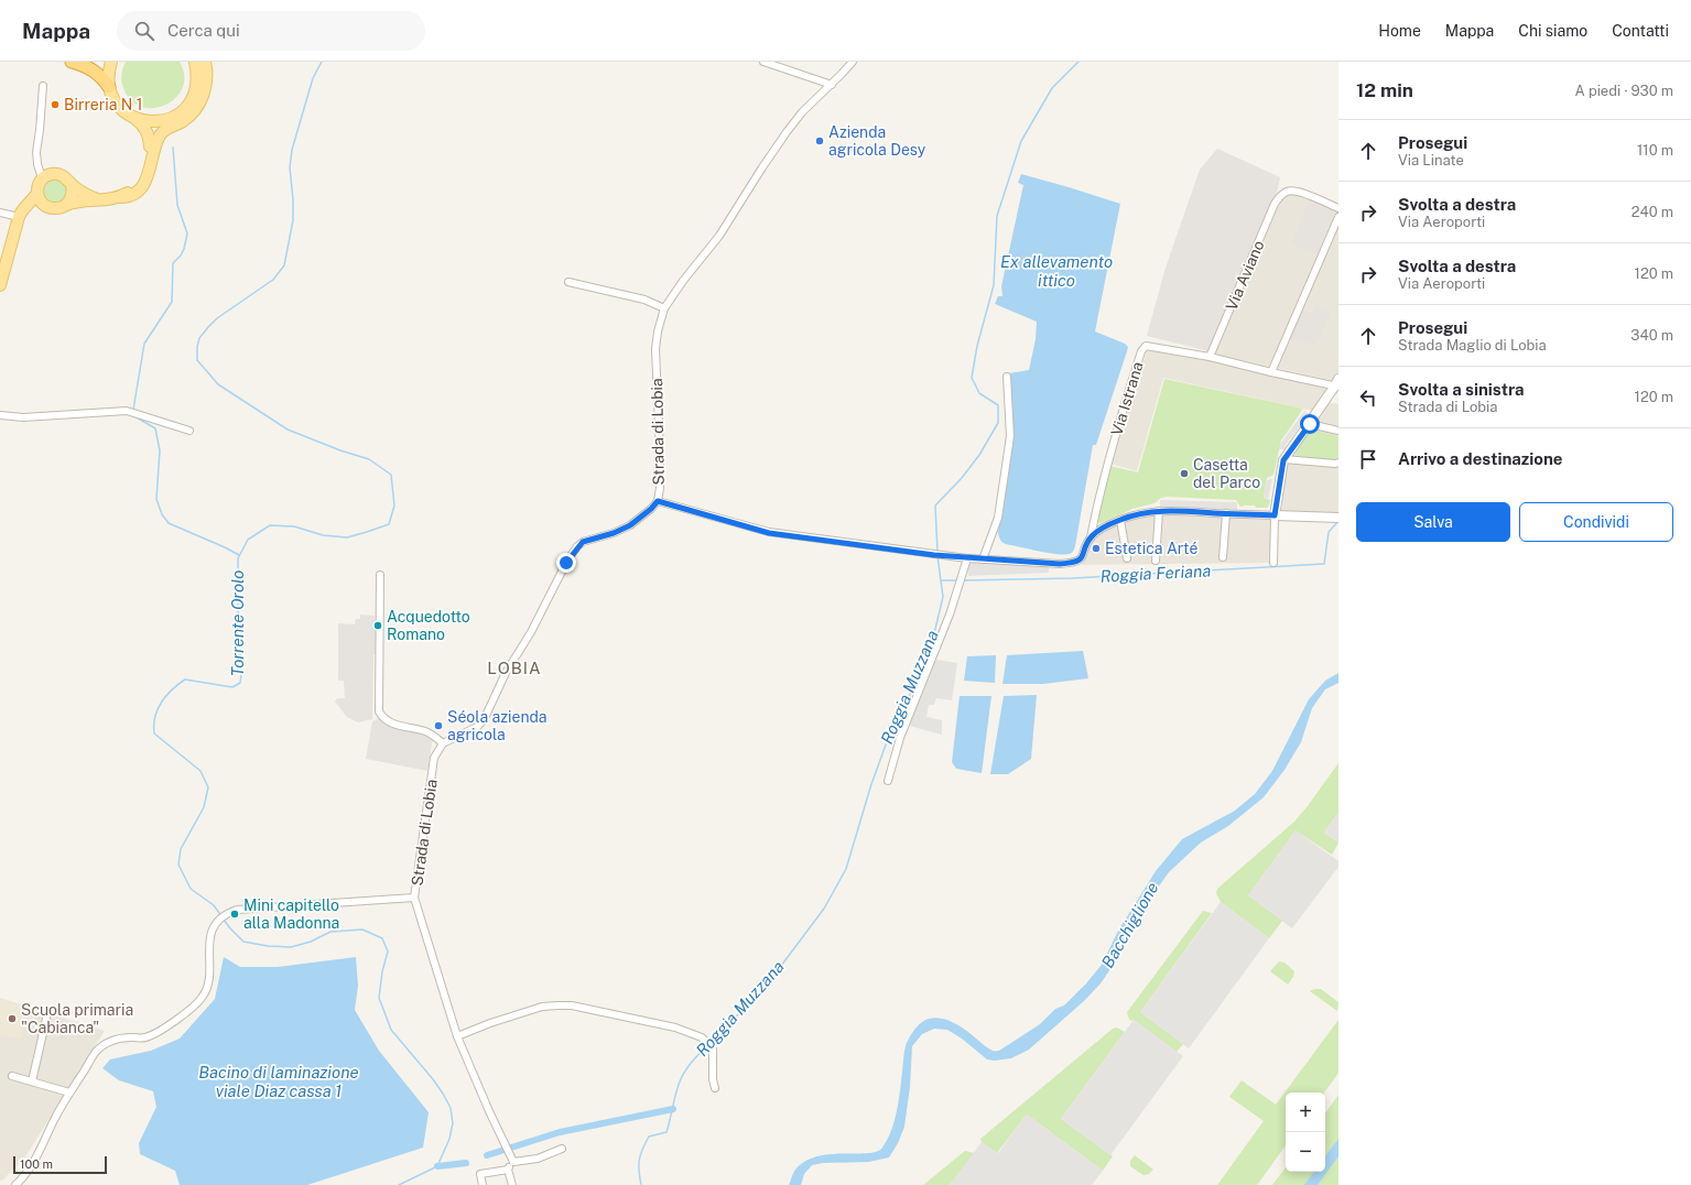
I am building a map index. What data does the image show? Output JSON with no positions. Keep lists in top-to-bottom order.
{
  "streets": {
    "street": ["Via Aviano", "Via Istrana", "Strada di Lobia"]
  },
  "crossings": [
    ["Via Aviano", "Via Istrana"]
  ],
  "districts": ["LOBIA"],
  "water": [
    "Ex allevamento ittico",
    "Roggia Feriana",
    "Torrente Orolo",
    "Roggia Muzzana",
    "Bacchiglione",
    "Bacino di laminazione viale Diaz cassa 1"
  ],
  "places": [
    "Birreria N 1",
    "Azienda agricola Desy",
    "Casetta del Parco",
    "Estetica Arté",
    "Acquedotto Romano",
    "Séola azienda agricola",
    "Mini capitello alla Madonna",
    "Scuola primaria \"Cabianca\""
  ],
  "scale_bar": "100 m",
  "page": {
    "header": "Mappa",
    "search": "Cerca qui",
    "nav": [
      "Home",
      "Mappa",
      "Chi siamo",
      "Contatti"
    ],
    "heading": ["12 min", "A piedi · 930 m"],
    "list": [
      ["Prosegui", "Via Linate", "110 m"],
      ["Svolta a destra", "Via Aeroporti", "240 m"],
      ["Svolta a destra", "Via Aeroporti", "120 m"],
      ["Prosegui", "Strada Maglio di Lobia", "340 m"],
      ["Svolta a sinistra", "Strada di Lobia", "120 m"],
      "Arrivo a destinazione"
    ],
    "buttons": ["Salva", "Condividi"],
    "map_buttons": ["+", "−"],
    "scale": "100 m"
  }
}
